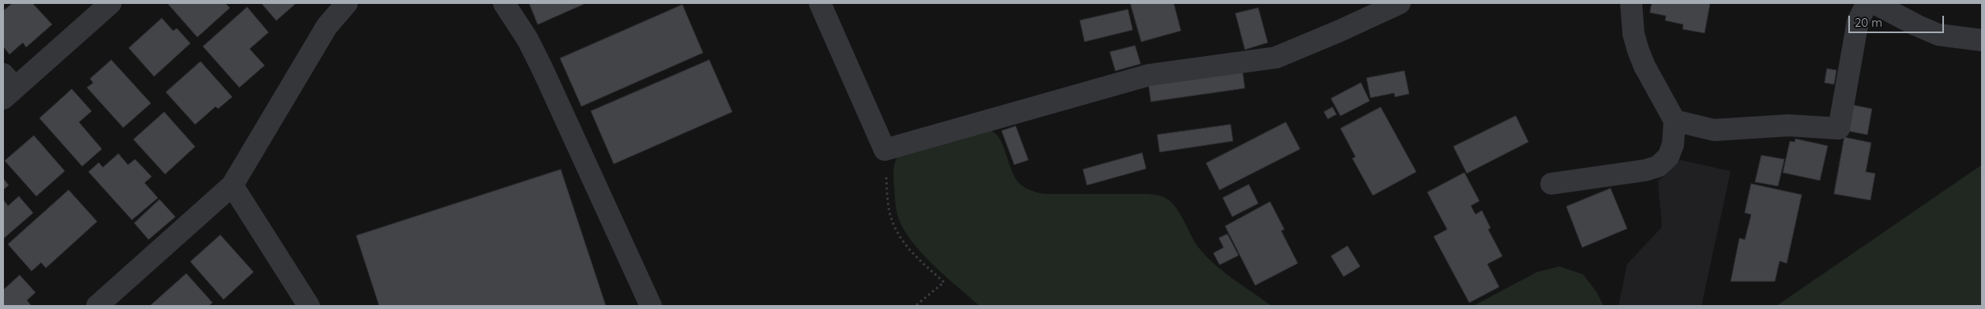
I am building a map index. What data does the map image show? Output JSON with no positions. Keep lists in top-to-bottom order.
{
  "scale_bar": "20 m"
}
